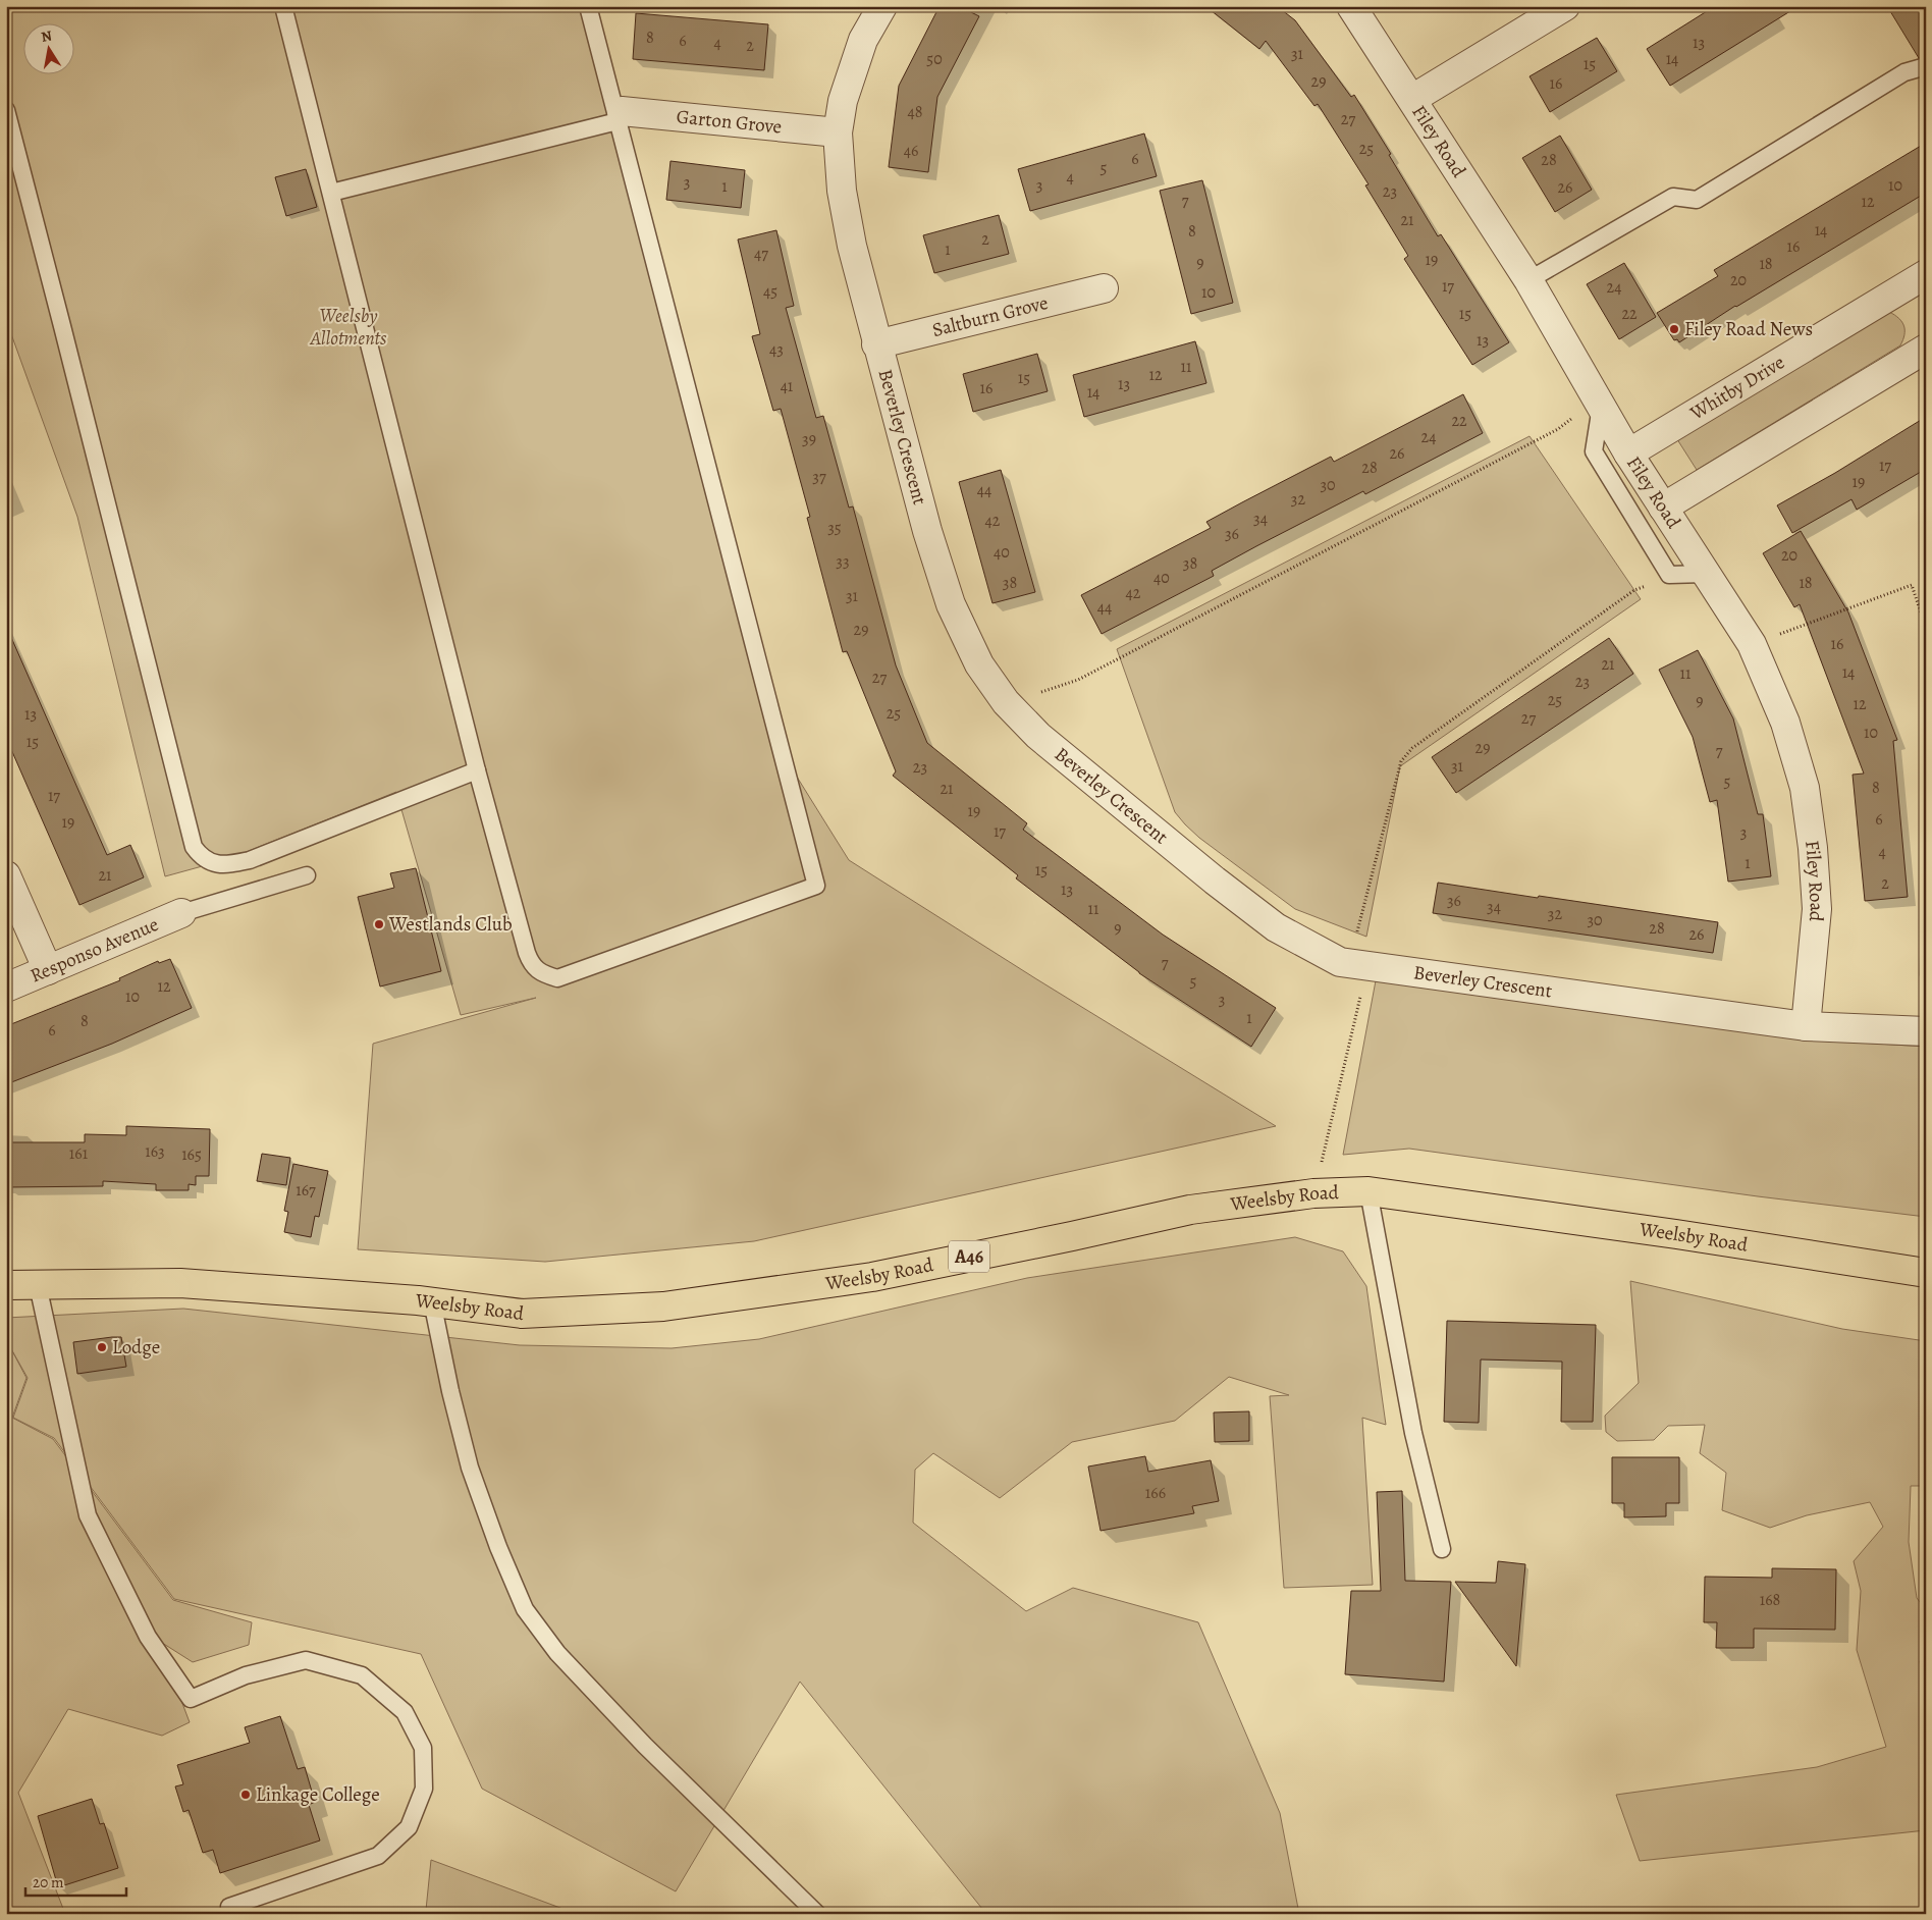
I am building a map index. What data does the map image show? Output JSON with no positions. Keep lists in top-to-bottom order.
{
  "streets": {
    "main road": ["Weelsby Road", "A46"],
    "street": [
      "Garton Grove",
      "Filey Road",
      "Saltburn Grove",
      "Whitby Drive",
      "Beverley Crescent",
      "Responso Avenue"
    ]
  },
  "crossings": [
    ["Garton Grove", "Beverley Crescent"],
    ["Filey Road", "Whitby Drive"],
    ["Filey Road", "Beverley Crescent"],
    ["Saltburn Grove", "Beverley Crescent"]
  ],
  "parks": ["Weelsby Allotments"],
  "places": [
    "Filey Road News",
    "Westlands Club",
    "Lodge",
    "Linkage College"
  ],
  "house_numbers": [
    "8",
    "6",
    "4",
    "13",
    "2",
    "31",
    "50",
    "14",
    "15",
    "29",
    "16",
    "48",
    "27",
    "25",
    "46",
    "6",
    "28",
    "5",
    "4",
    "3",
    "3",
    "10",
    "1",
    "26",
    "23",
    "7",
    "12",
    "21",
    "14",
    "8",
    "2",
    "16",
    "1",
    "47",
    "19",
    "9",
    "18",
    "20",
    "17",
    "24",
    "45",
    "10",
    "15",
    "22",
    "13",
    "43",
    "11",
    "12",
    "15",
    "13",
    "41",
    "16",
    "14",
    "22",
    "24",
    "39",
    "26",
    "17",
    "28",
    "37",
    "19",
    "30",
    "44",
    "32",
    "34",
    "42",
    "35",
    "36",
    "40",
    "20",
    "33",
    "38",
    "40",
    "38",
    "18",
    "42",
    "31",
    "44",
    "29",
    "16",
    "21",
    "14",
    "11",
    "27",
    "23",
    "25",
    "9",
    "12",
    "25",
    "13",
    "27",
    "10",
    "15",
    "29",
    "7",
    "31",
    "23",
    "5",
    "8",
    "21",
    "17",
    "19",
    "6",
    "19",
    "17",
    "3",
    "4",
    "1",
    "15",
    "21",
    "2",
    "13",
    "36",
    "34",
    "11",
    "32",
    "30",
    "9",
    "28",
    "26",
    "7",
    "5",
    "12",
    "10",
    "3",
    "1",
    "8",
    "6",
    "163",
    "161",
    "165",
    "167",
    "166",
    "168"
  ],
  "scale_bar": "20 m",
  "north": "top"
}
